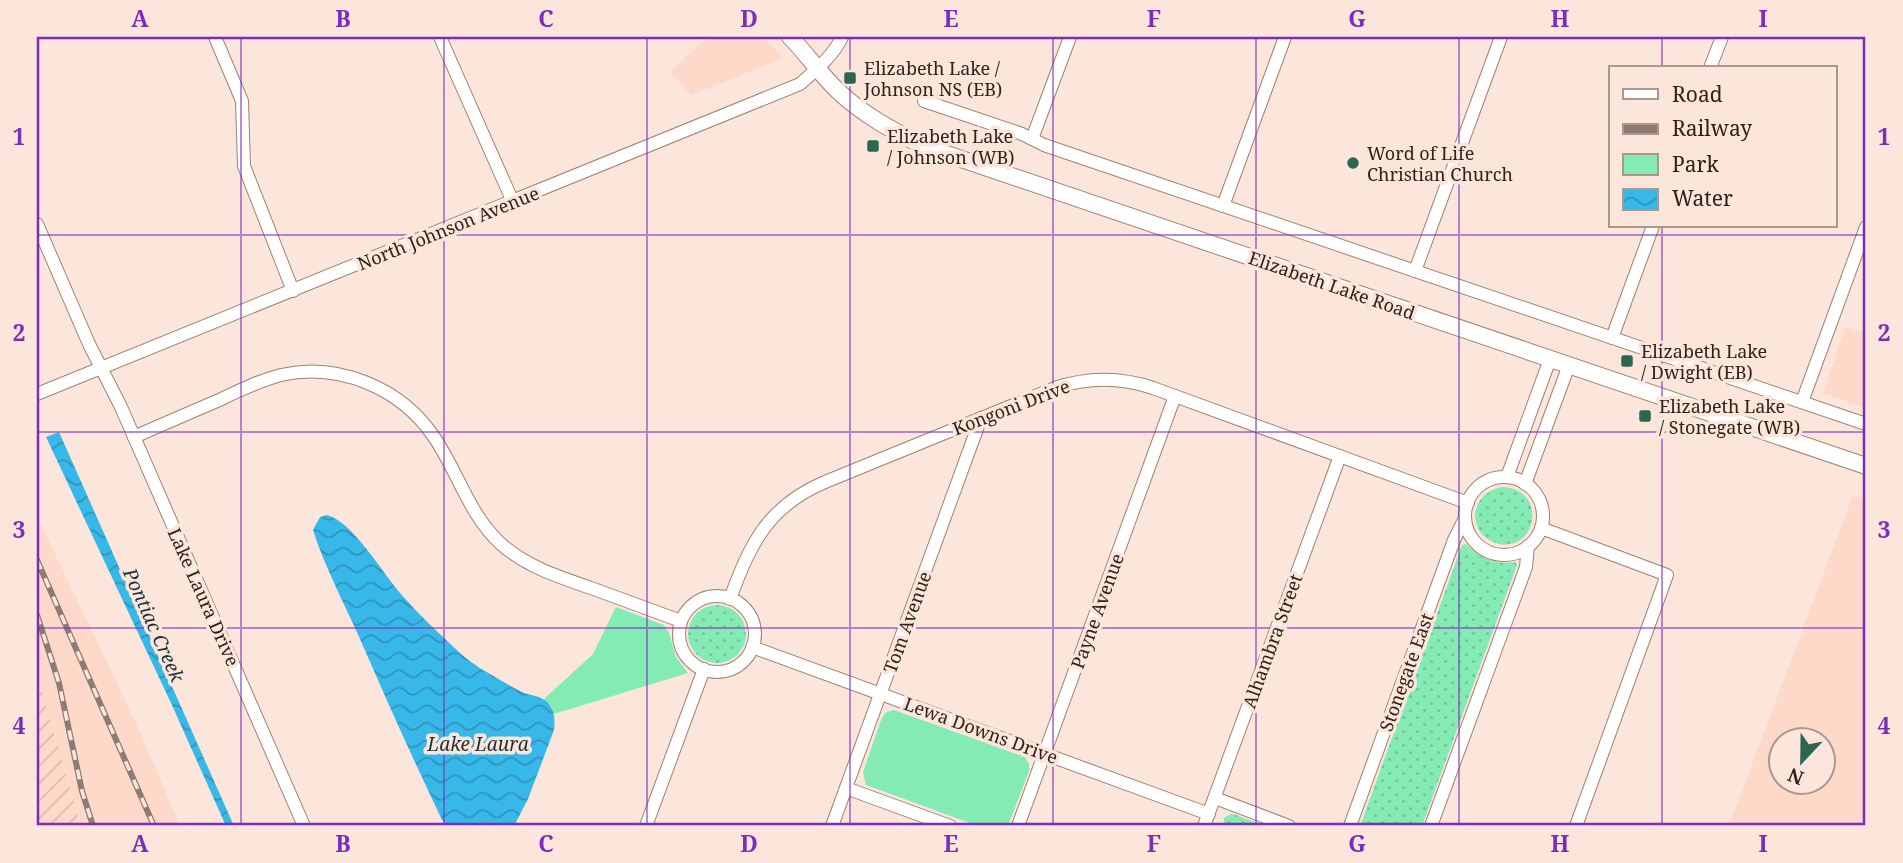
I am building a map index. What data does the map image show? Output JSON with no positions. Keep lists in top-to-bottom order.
{
  "streets": {
    "main road": ["Elizabeth Lake Road"],
    "street": [
      "North Johnson Avenue",
      "Kongoni Drive",
      "Lake Laura Drive",
      "Payne Avenue",
      "Tom Avenue",
      "Alhambra Street",
      "Stonegate East",
      "Lewa Downs Drive"
    ]
  },
  "crossings": [
    ["North Johnson Avenue", "Elizabeth Lake Road"],
    ["North Johnson Avenue", "Lake Laura Drive"],
    ["Kongoni Drive", "Payne Avenue"],
    ["Kongoni Drive", "Tom Avenue"],
    ["Kongoni Drive", "Alhambra Street"],
    ["Kongoni Drive", "Stonegate East"],
    ["Kongoni Drive", "Lewa Downs Drive"],
    ["Payne Avenue", "Lewa Downs Drive"],
    ["Tom Avenue", "Lewa Downs Drive"],
    ["Alhambra Street", "Lewa Downs Drive"]
  ],
  "water": ["Pontiac Creek", "Lake Laura"],
  "places": {
    "transit": [
      "Elizabeth Lake / Johnson NS (EB)",
      "Elizabeth Lake / Johnson (WB)",
      "Elizabeth Lake / Dwight (EB)",
      "Elizabeth Lake / Stonegate (WB)"
    ],
    "other": ["Word of Life Christian Church"]
  },
  "legend": [
    "Road",
    "Railway",
    "Park",
    "Water"
  ],
  "north": "bottom",
  "grid": {
    "columns": [
      "A",
      "B",
      "C",
      "D",
      "E",
      "F",
      "G",
      "H",
      "I"
    ],
    "rows": [
      "1",
      "2",
      "3",
      "4"
    ]
  }
}
